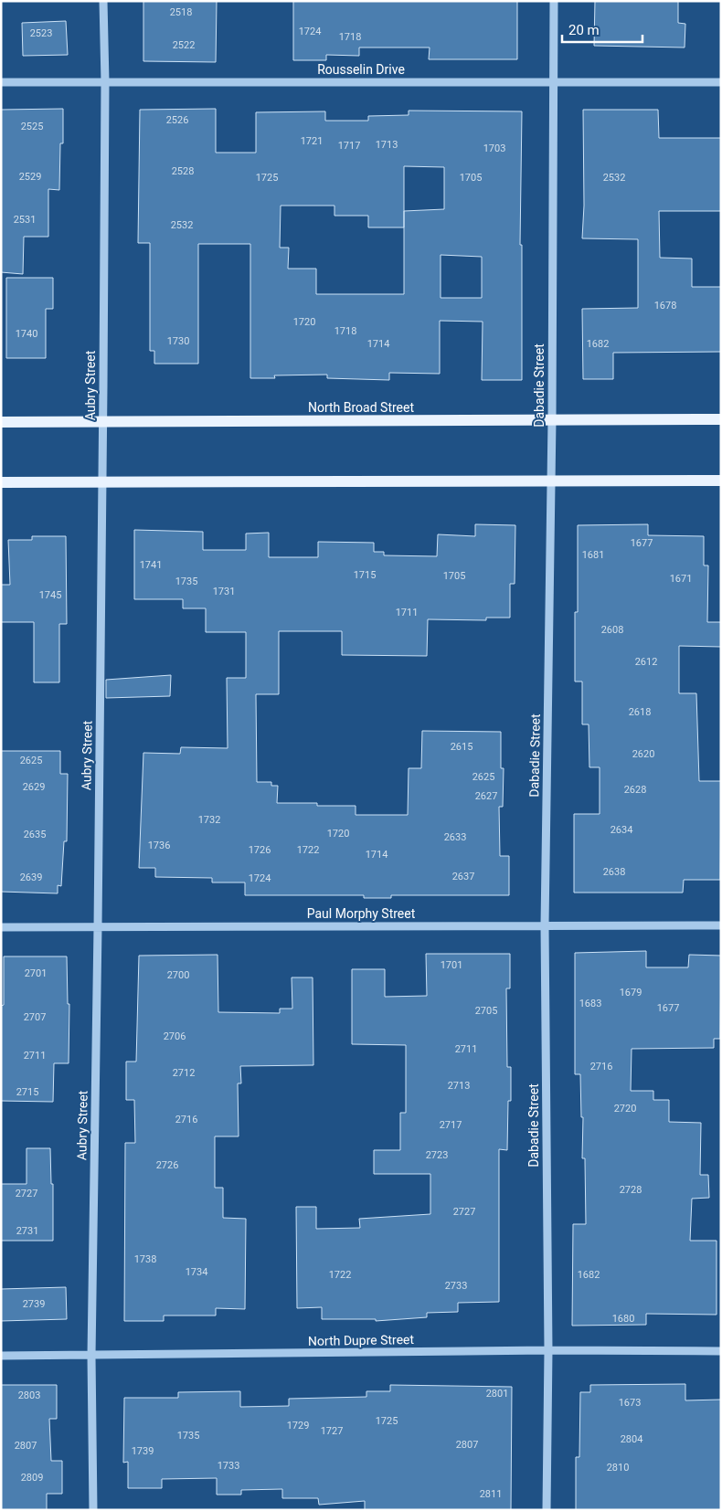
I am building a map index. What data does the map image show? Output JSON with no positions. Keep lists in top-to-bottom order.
{
  "streets": {
    "main road": ["North Broad Street"],
    "street": [
      "Rousselin Drive",
      "Aubry Street",
      "Dabadie Street",
      "Paul Morphy Street",
      "North Dupre Street"
    ]
  },
  "crossings": [
    ["Rousselin Drive", "Aubry Street"],
    ["Rousselin Drive", "Dabadie Street"],
    ["Aubry Street", "North Broad Street"],
    ["Aubry Street", "Paul Morphy Street"],
    ["Aubry Street", "North Dupre Street"],
    ["Dabadie Street", "North Broad Street"],
    ["Dabadie Street", "Paul Morphy Street"],
    ["Dabadie Street", "North Dupre Street"]
  ],
  "house_numbers": [
    "2518",
    "1724",
    "2523",
    "1718",
    "2522",
    "2526",
    "2525",
    "1721",
    "1713",
    "1717",
    "1703",
    "2528",
    "2529",
    "1725",
    "1705",
    "2532",
    "2531",
    "2532",
    "1678",
    "1720",
    "1718",
    "1740",
    "1730",
    "1714",
    "1682",
    "1677",
    "1681",
    "1741",
    "1715",
    "1705",
    "1671",
    "1735",
    "1731",
    "1745",
    "1711",
    "2608",
    "2612",
    "2618",
    "2615",
    "2620",
    "2625",
    "2625",
    "2629",
    "2628",
    "2627",
    "1732",
    "2634",
    "1720",
    "2635",
    "2633",
    "1736",
    "1726",
    "1722",
    "1714",
    "2638",
    "2637",
    "2639",
    "1724",
    "1701",
    "2701",
    "2700",
    "1679",
    "1683",
    "1677",
    "2705",
    "2707",
    "2706",
    "2711",
    "2711",
    "2716",
    "2712",
    "2713",
    "2715",
    "2720",
    "2716",
    "2717",
    "2723",
    "2726",
    "2728",
    "2727",
    "2727",
    "2731",
    "1738",
    "1734",
    "1722",
    "1682",
    "2733",
    "2739",
    "1680",
    "2801",
    "2803",
    "1673",
    "1725",
    "1729",
    "1727",
    "1735",
    "2804",
    "2807",
    "2807",
    "1739",
    "1733",
    "2810",
    "2809",
    "2811"
  ],
  "scale_bar": "20 m"
}
